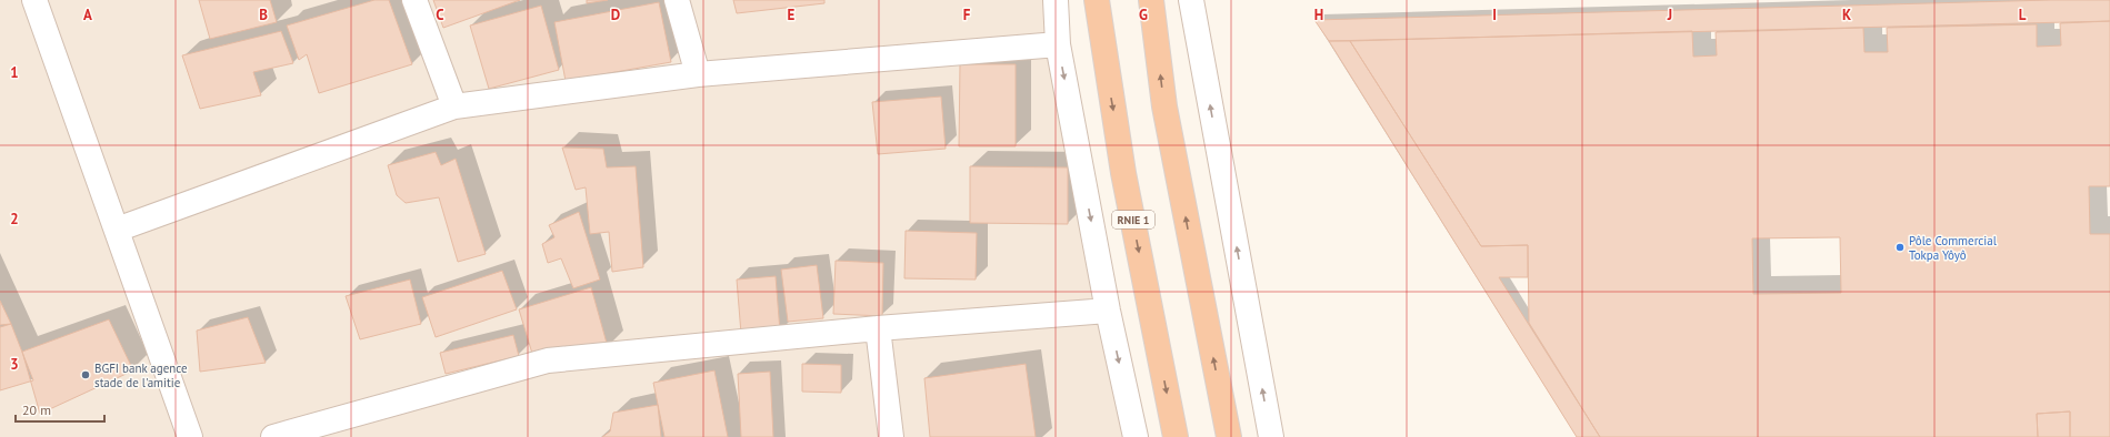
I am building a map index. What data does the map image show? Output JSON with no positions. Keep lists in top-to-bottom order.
{
  "streets": {
    "highway": ["RNIE 1"]
  },
  "places": ["Pôle Commercial Tokpa Yôyô", "BGFI bank agence stade de l'amitie"],
  "scale_bar": "20 m",
  "grid": {
    "columns": [
      "A",
      "B",
      "C",
      "D",
      "E",
      "F",
      "G",
      "H",
      "I",
      "J",
      "K",
      "L"
    ],
    "rows": ["1", "2", "3"]
  }
}
